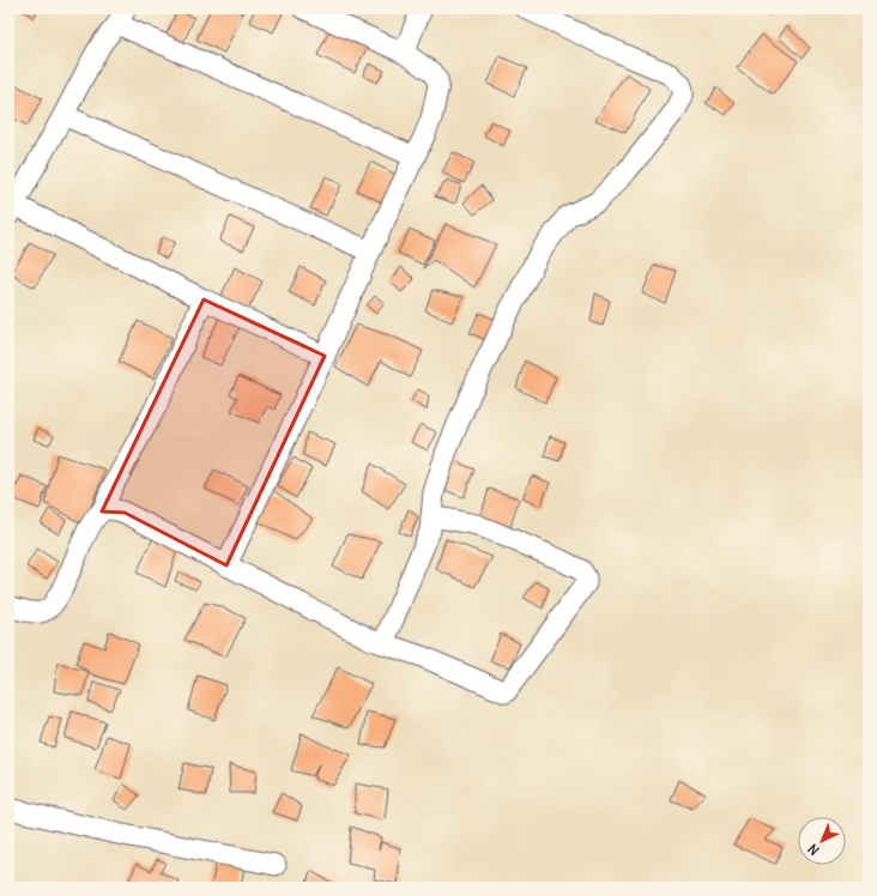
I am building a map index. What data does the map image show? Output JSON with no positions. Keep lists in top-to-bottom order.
{
  "north": "bottom left"
}
